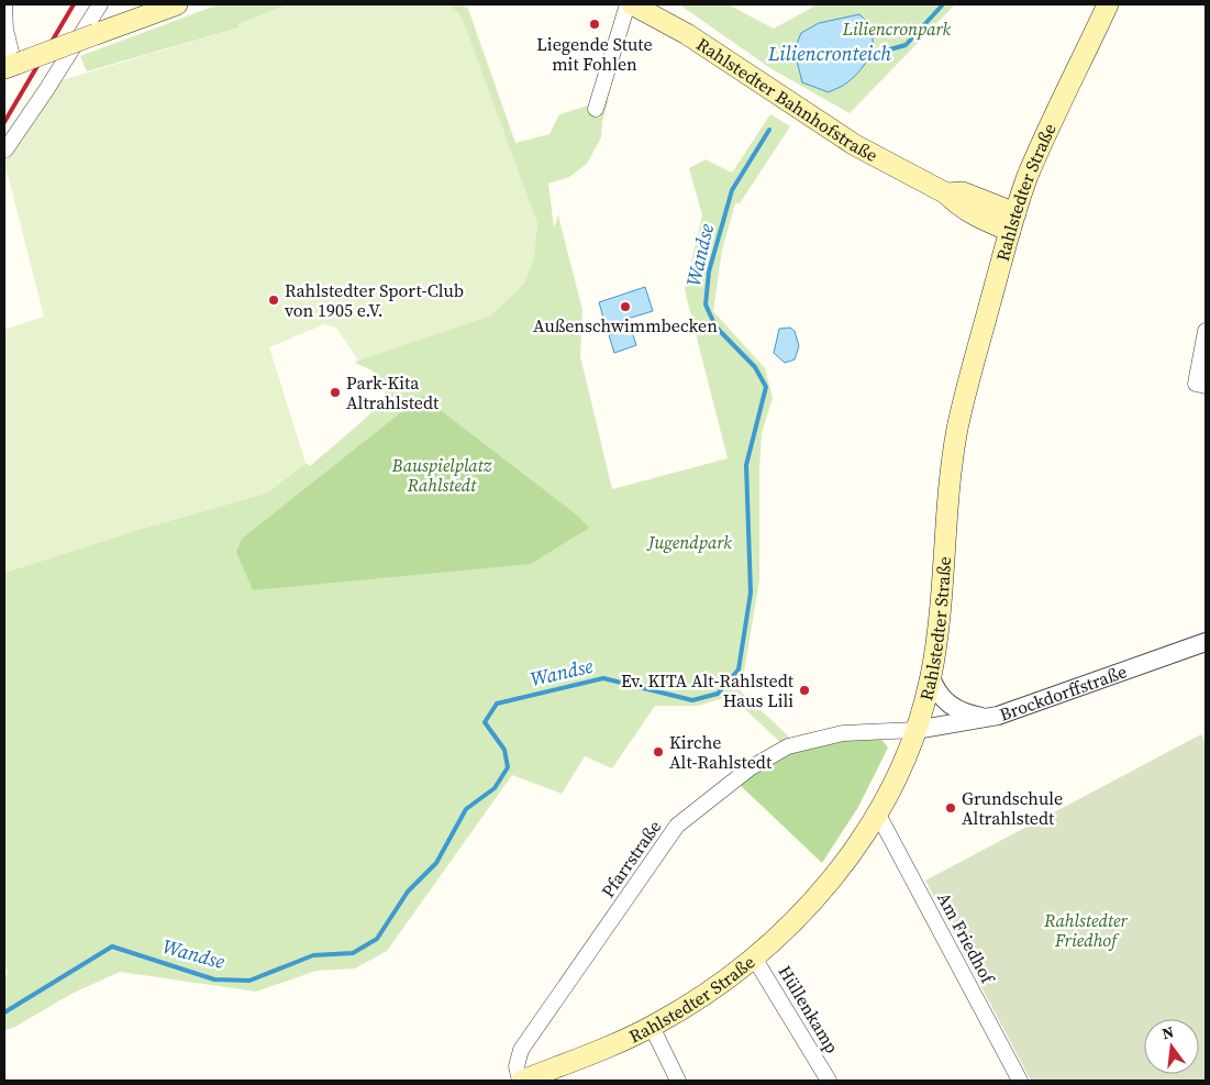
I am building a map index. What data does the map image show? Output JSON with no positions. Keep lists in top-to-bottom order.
{
  "streets": {
    "main road": ["Rahlstedter Bahnhofstraße", "Rahlstedter Straße"],
    "street": [
      "Brockdorffstraße",
      "Pfarrstraße",
      "Am Friedhof",
      "Hüllenkamp"
    ]
  },
  "crossings": [
    ["Rahlstedter Bahnhofstraße", "Rahlstedter Straße"],
    ["Rahlstedter Straße", "Brockdorffstraße"],
    ["Rahlstedter Straße", "Pfarrstraße"],
    ["Rahlstedter Straße", "Am Friedhof"],
    ["Rahlstedter Straße", "Hüllenkamp"],
    ["Brockdorffstraße", "Pfarrstraße"]
  ],
  "water": ["Liliencronteich", "Wandse"],
  "parks": [
    "Liliencronpark",
    "Bauspielplatz Rahlstedt",
    "Jugendpark",
    "Rahlstedter Friedhof"
  ],
  "places": [
    "Liegende Stute mit Fohlen",
    "Rahlstedter Sport-Club von 1905 e.V.",
    "Außenschwimmbecken",
    "Park-Kita Altrahlstedt",
    "Ev. KITA Alt-Rahlstedt Haus Lili",
    "Kirche Alt-Rahlstedt",
    "Grundschule Altrahlstedt"
  ],
  "north": "top"
}
